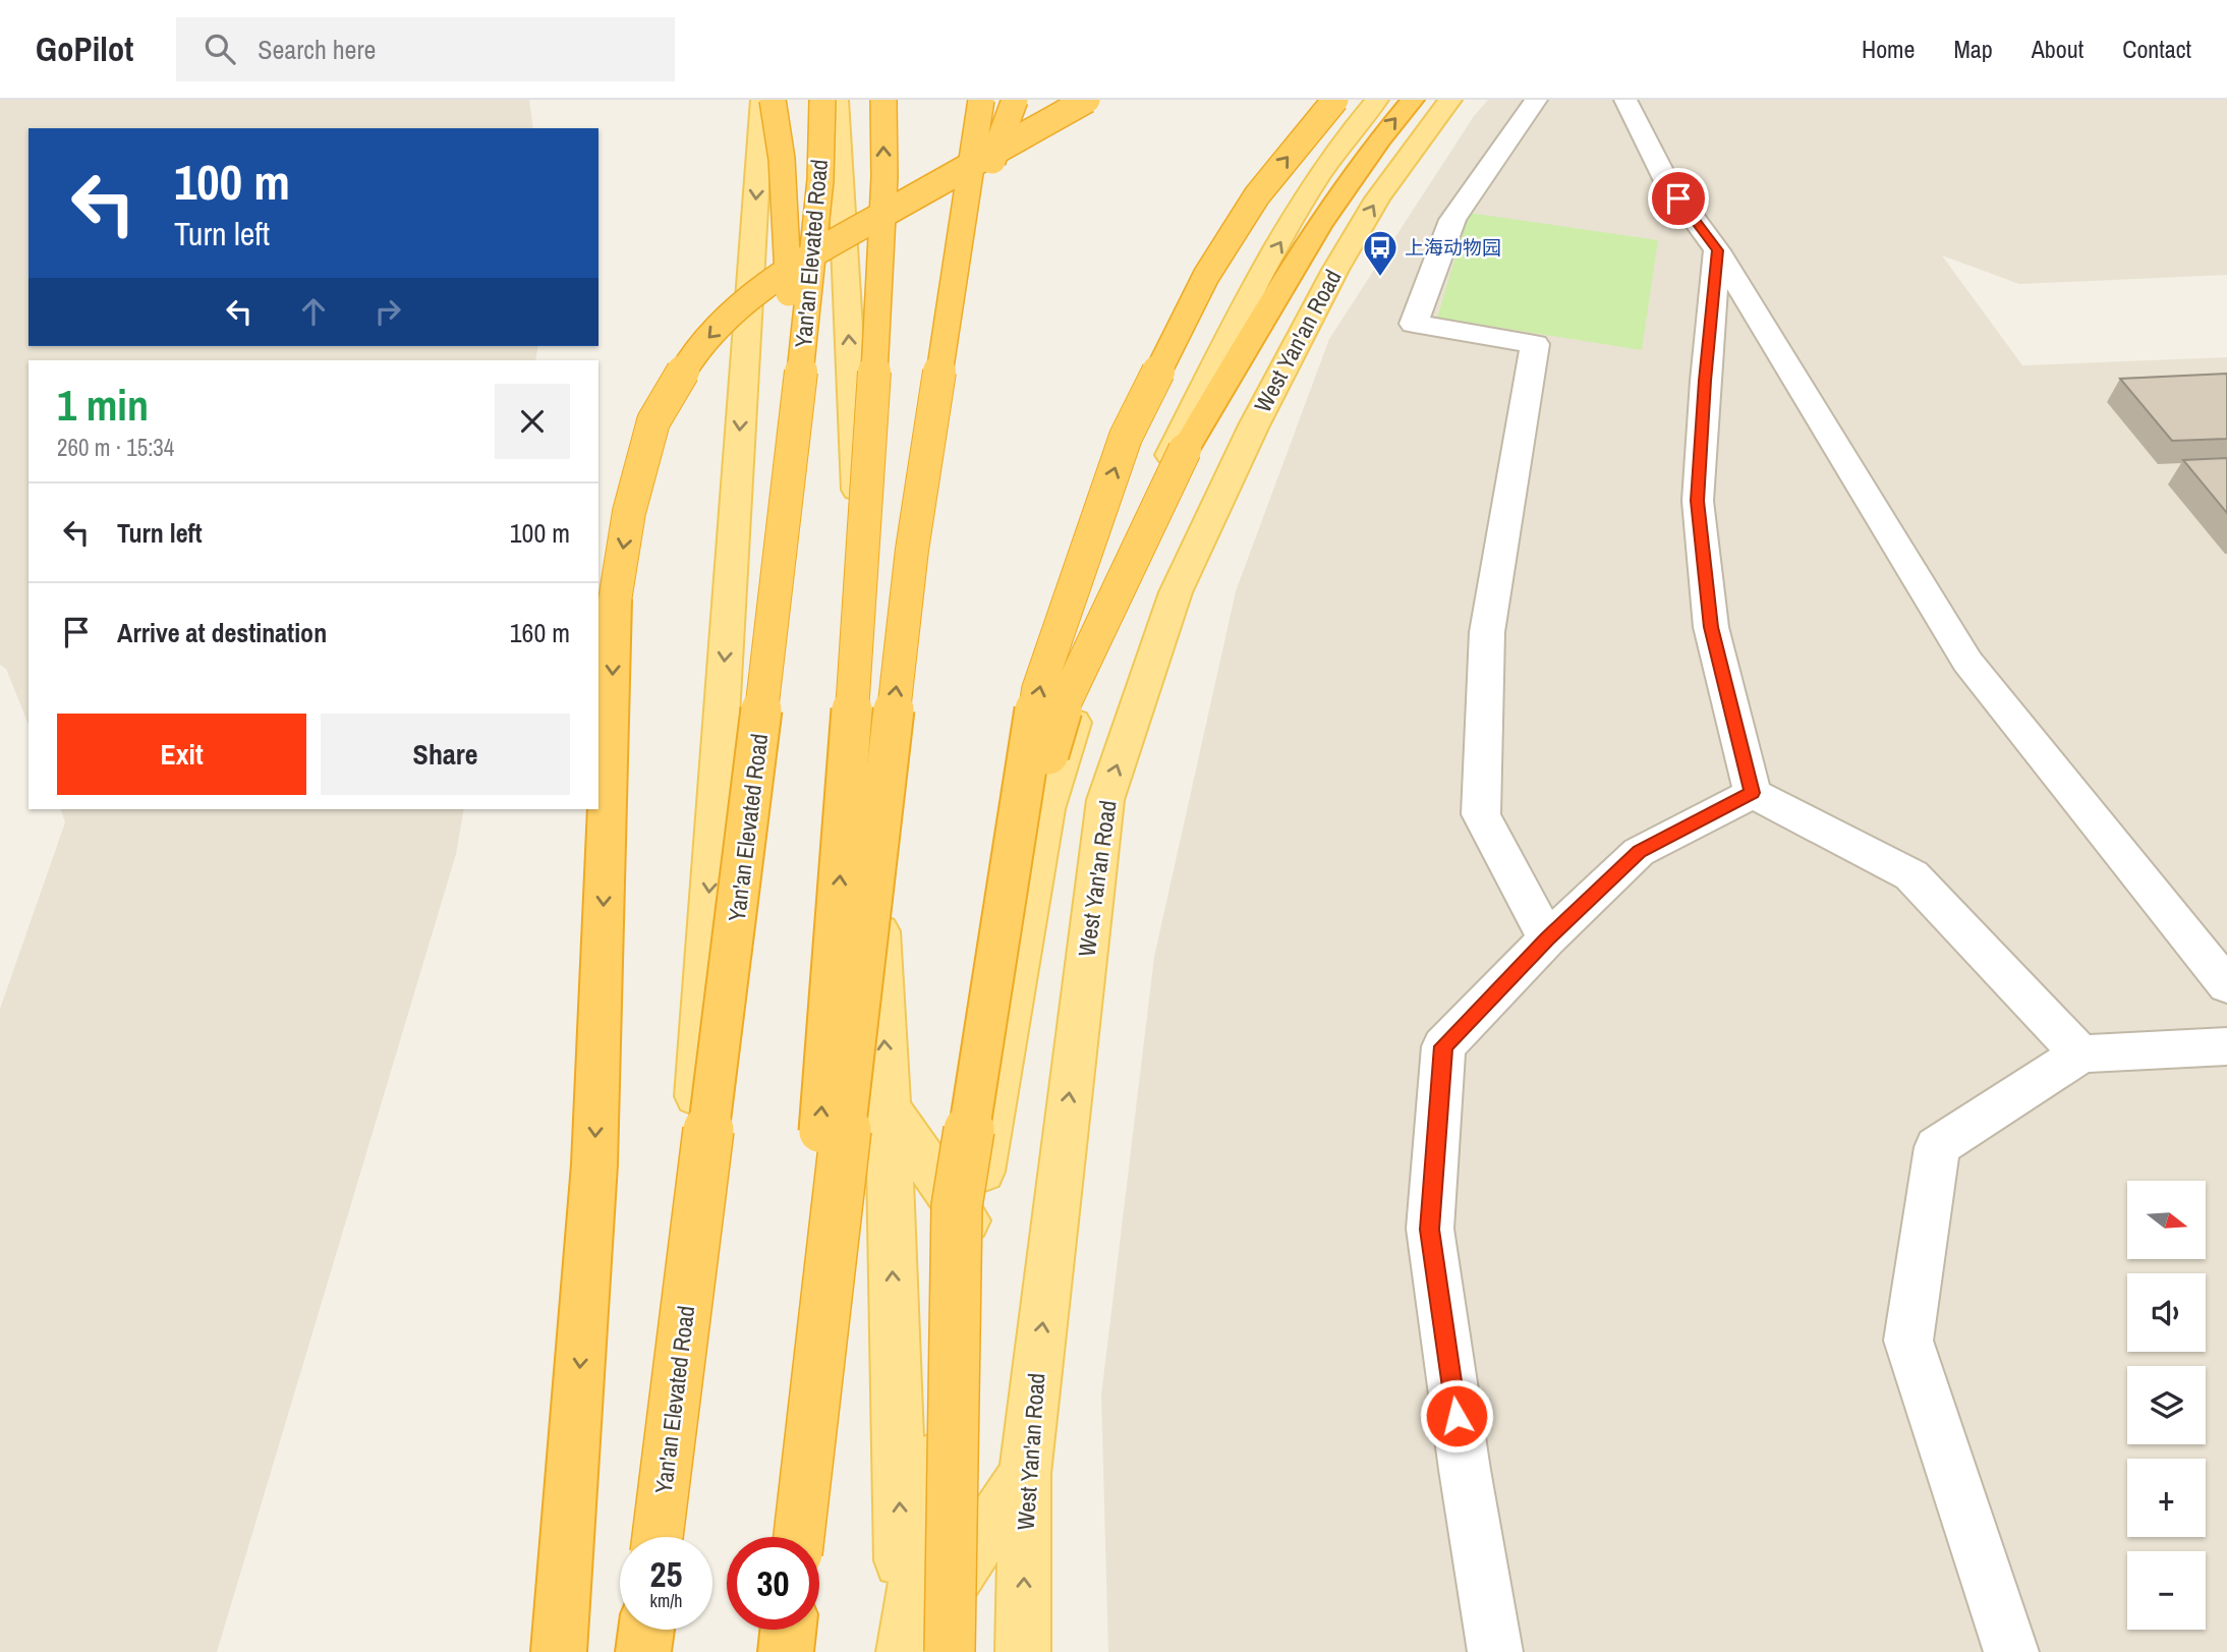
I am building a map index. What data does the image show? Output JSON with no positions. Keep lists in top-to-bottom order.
{
  "streets": {
    "highway": ["Yan'an Elevated Road"],
    "main road": ["West Yan'an Road"]
  },
  "places": {
    "bus stop": ["上海动物园"]
  },
  "north": "right",
  "page": {
    "header": "GoPilot",
    "search": "Search here",
    "nav": [
      "Home",
      "Map",
      "About",
      "Contact"
    ],
    "turn": ["100 m", "Turn left"],
    "heading": ["1 min", "260 m · 15:34"],
    "list": [
      {
        "name": "Turn left",
        "value": "100 m"
      },
      {
        "name": "Arrive at destination",
        "value": "160 m"
      }
    ],
    "buttons": ["Exit", "Share"],
    "map_buttons": ["+", "−"],
    "speed": "25 km/h",
    "limit": "30"
  }
}
